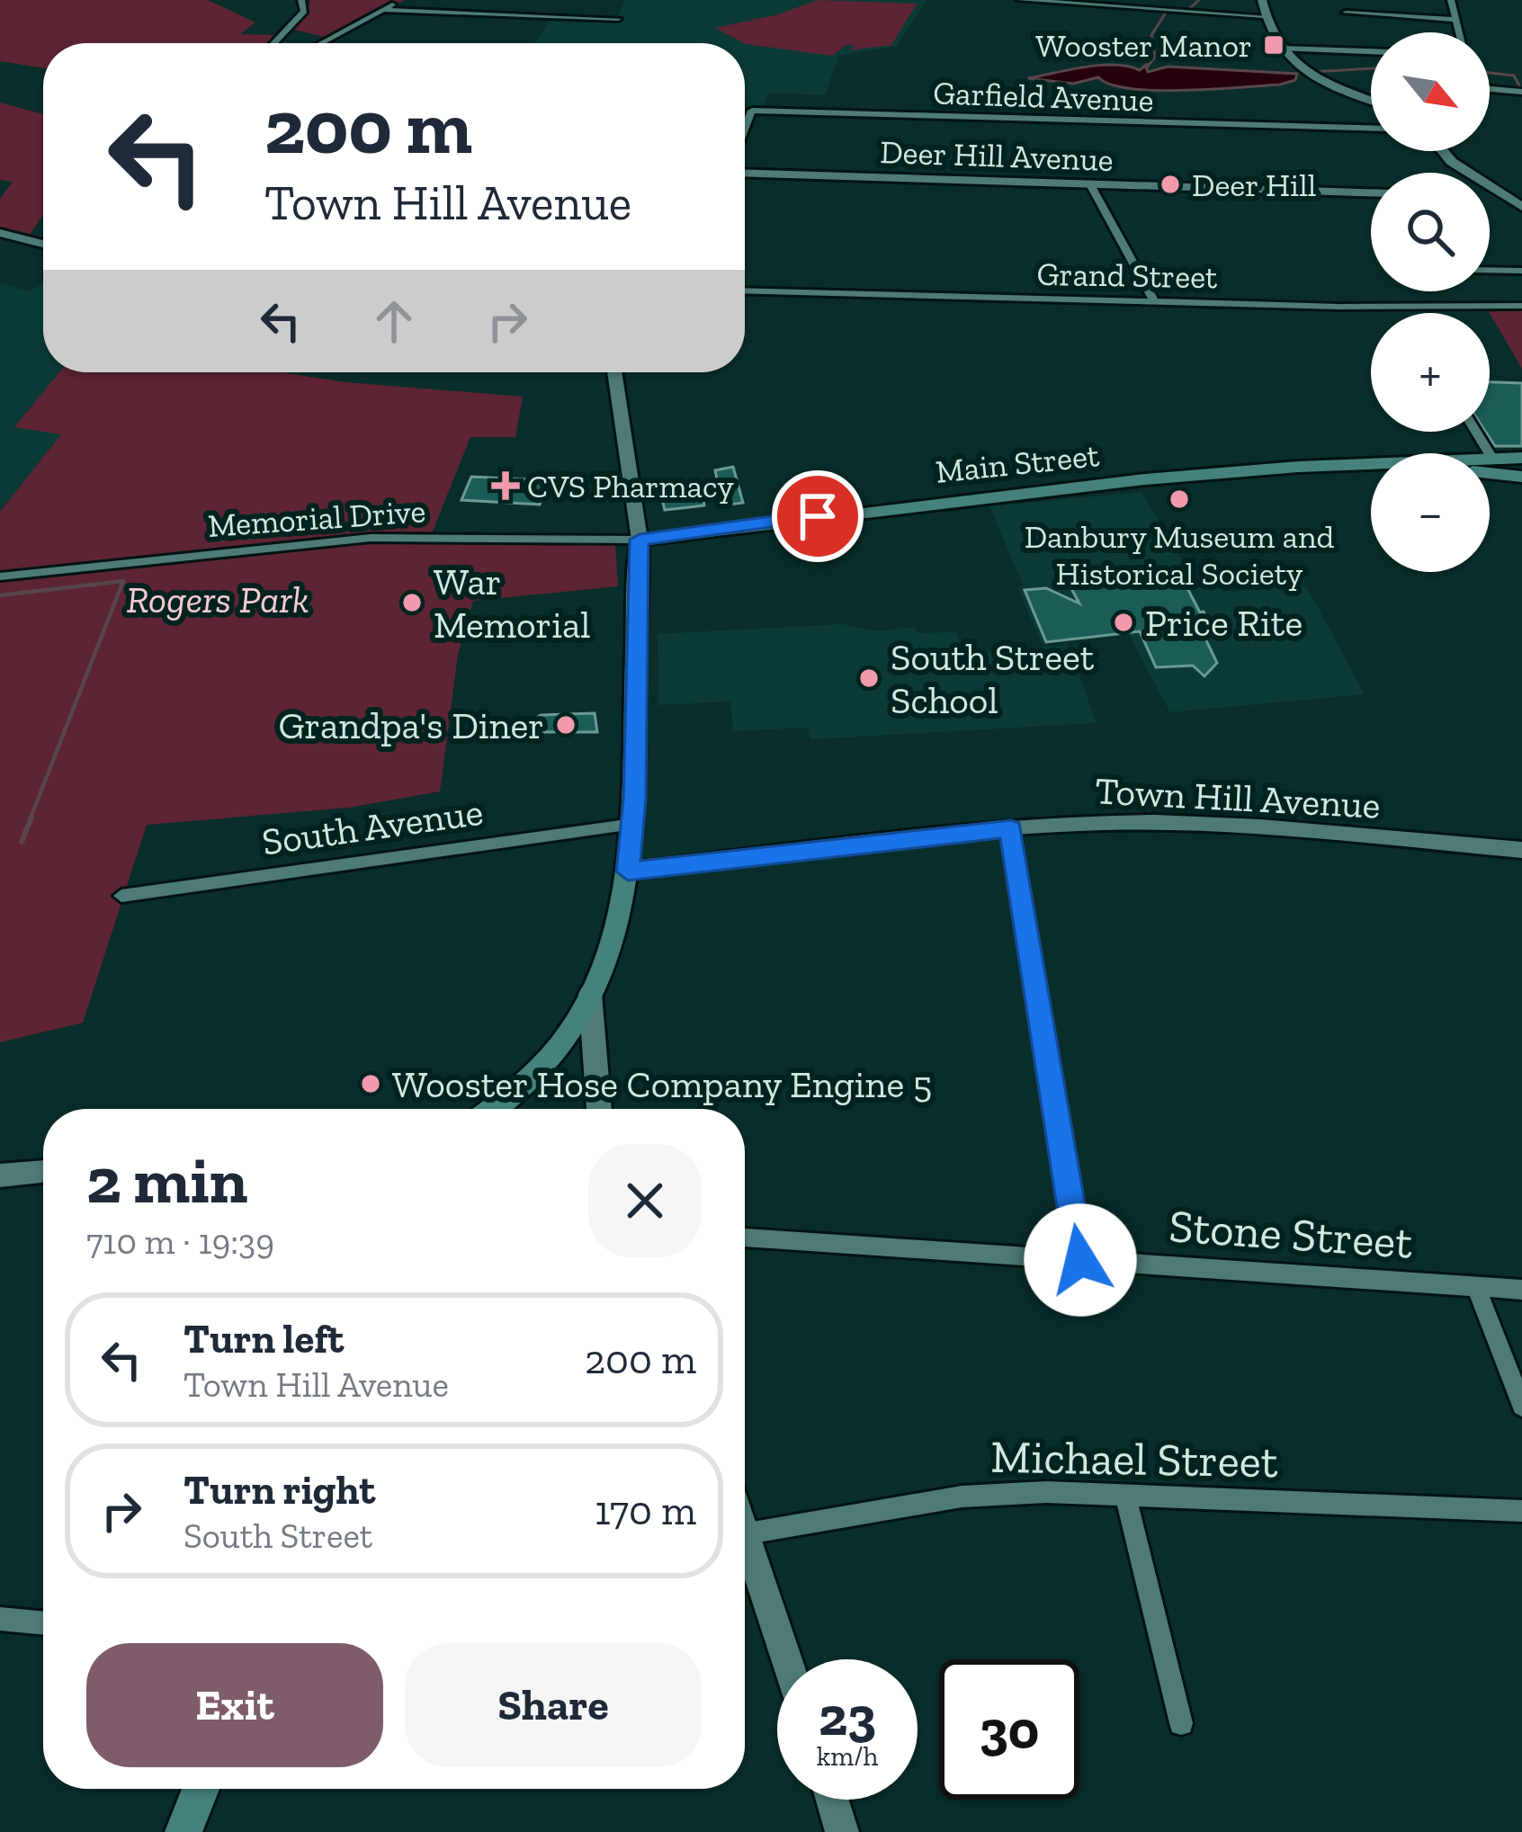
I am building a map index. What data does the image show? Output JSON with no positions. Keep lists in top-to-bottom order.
{
  "streets": {
    "main road": ["Main Street"],
    "street": [
      "Garfield Avenue",
      "Deer Hill Avenue",
      "Grand Street",
      "Memorial Drive",
      "Town Hill Avenue",
      "South Avenue",
      "Stone Street",
      "Michael Street"
    ]
  },
  "crossings": [
    ["Main Street", "Memorial Drive"]
  ],
  "parks": ["Rogers Park"],
  "places": {
    "transit": ["Wooster Manor"],
    "other": [
      "Deer Hill",
      "Danbury Museum and Historical Society",
      "War Memorial",
      "Price Rite",
      "South Street School",
      "Grandpa's Diner",
      "Wooster Hose Company Engine 5"
    ],
    "health": ["CVS Pharmacy"]
  },
  "north": "bottom right",
  "page": {
    "map_buttons": ["+", "−"],
    "turn": ["200 m", "Town Hill Avenue"],
    "heading": ["2 min", "710 m · 19:39"],
    "list": [
      {
        "name": "Turn left",
        "note": "Town Hill Avenue",
        "value": "200 m"
      },
      {
        "name": "Turn right",
        "note": "South Street",
        "value": "170 m"
      }
    ],
    "buttons": ["Exit", "Share"],
    "speed": "23 km/h",
    "limit": "30"
  }
}
